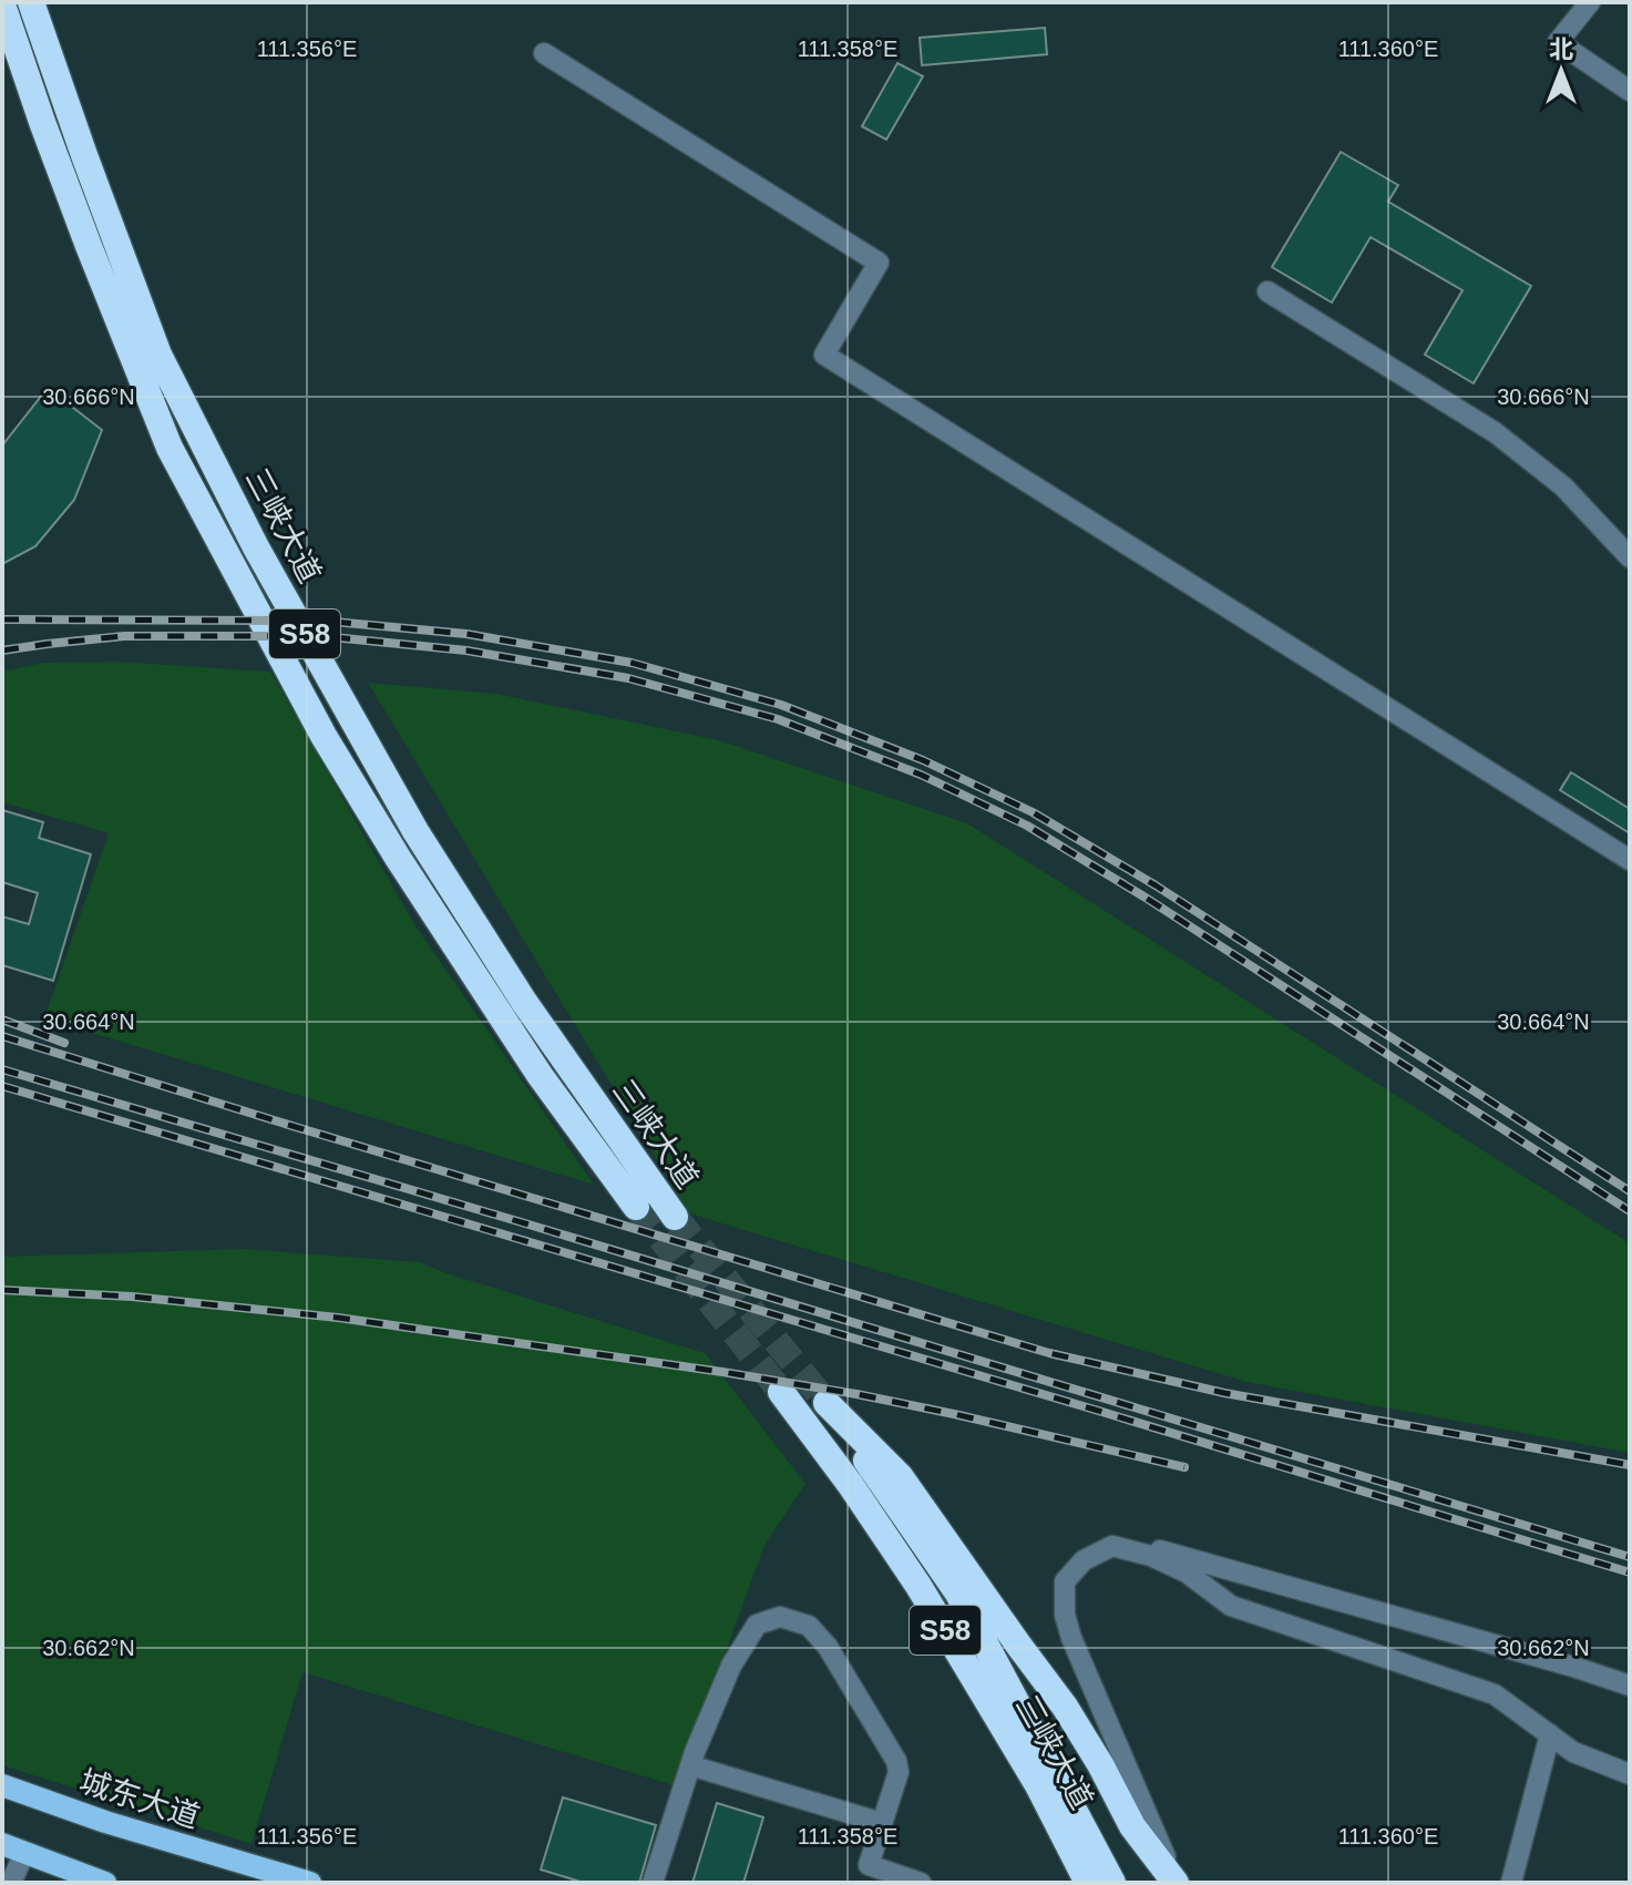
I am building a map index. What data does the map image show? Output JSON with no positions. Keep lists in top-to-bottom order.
{
  "streets": {
    "highway": ["三峡大道", "S58"],
    "main road": ["城东大道"]
  },
  "north": "top",
  "coordinates": [
    "111.356°E",
    "111.358°E",
    "111.360°E",
    "30.666°N",
    "30.664°N",
    "30.662°N"
  ]
}
